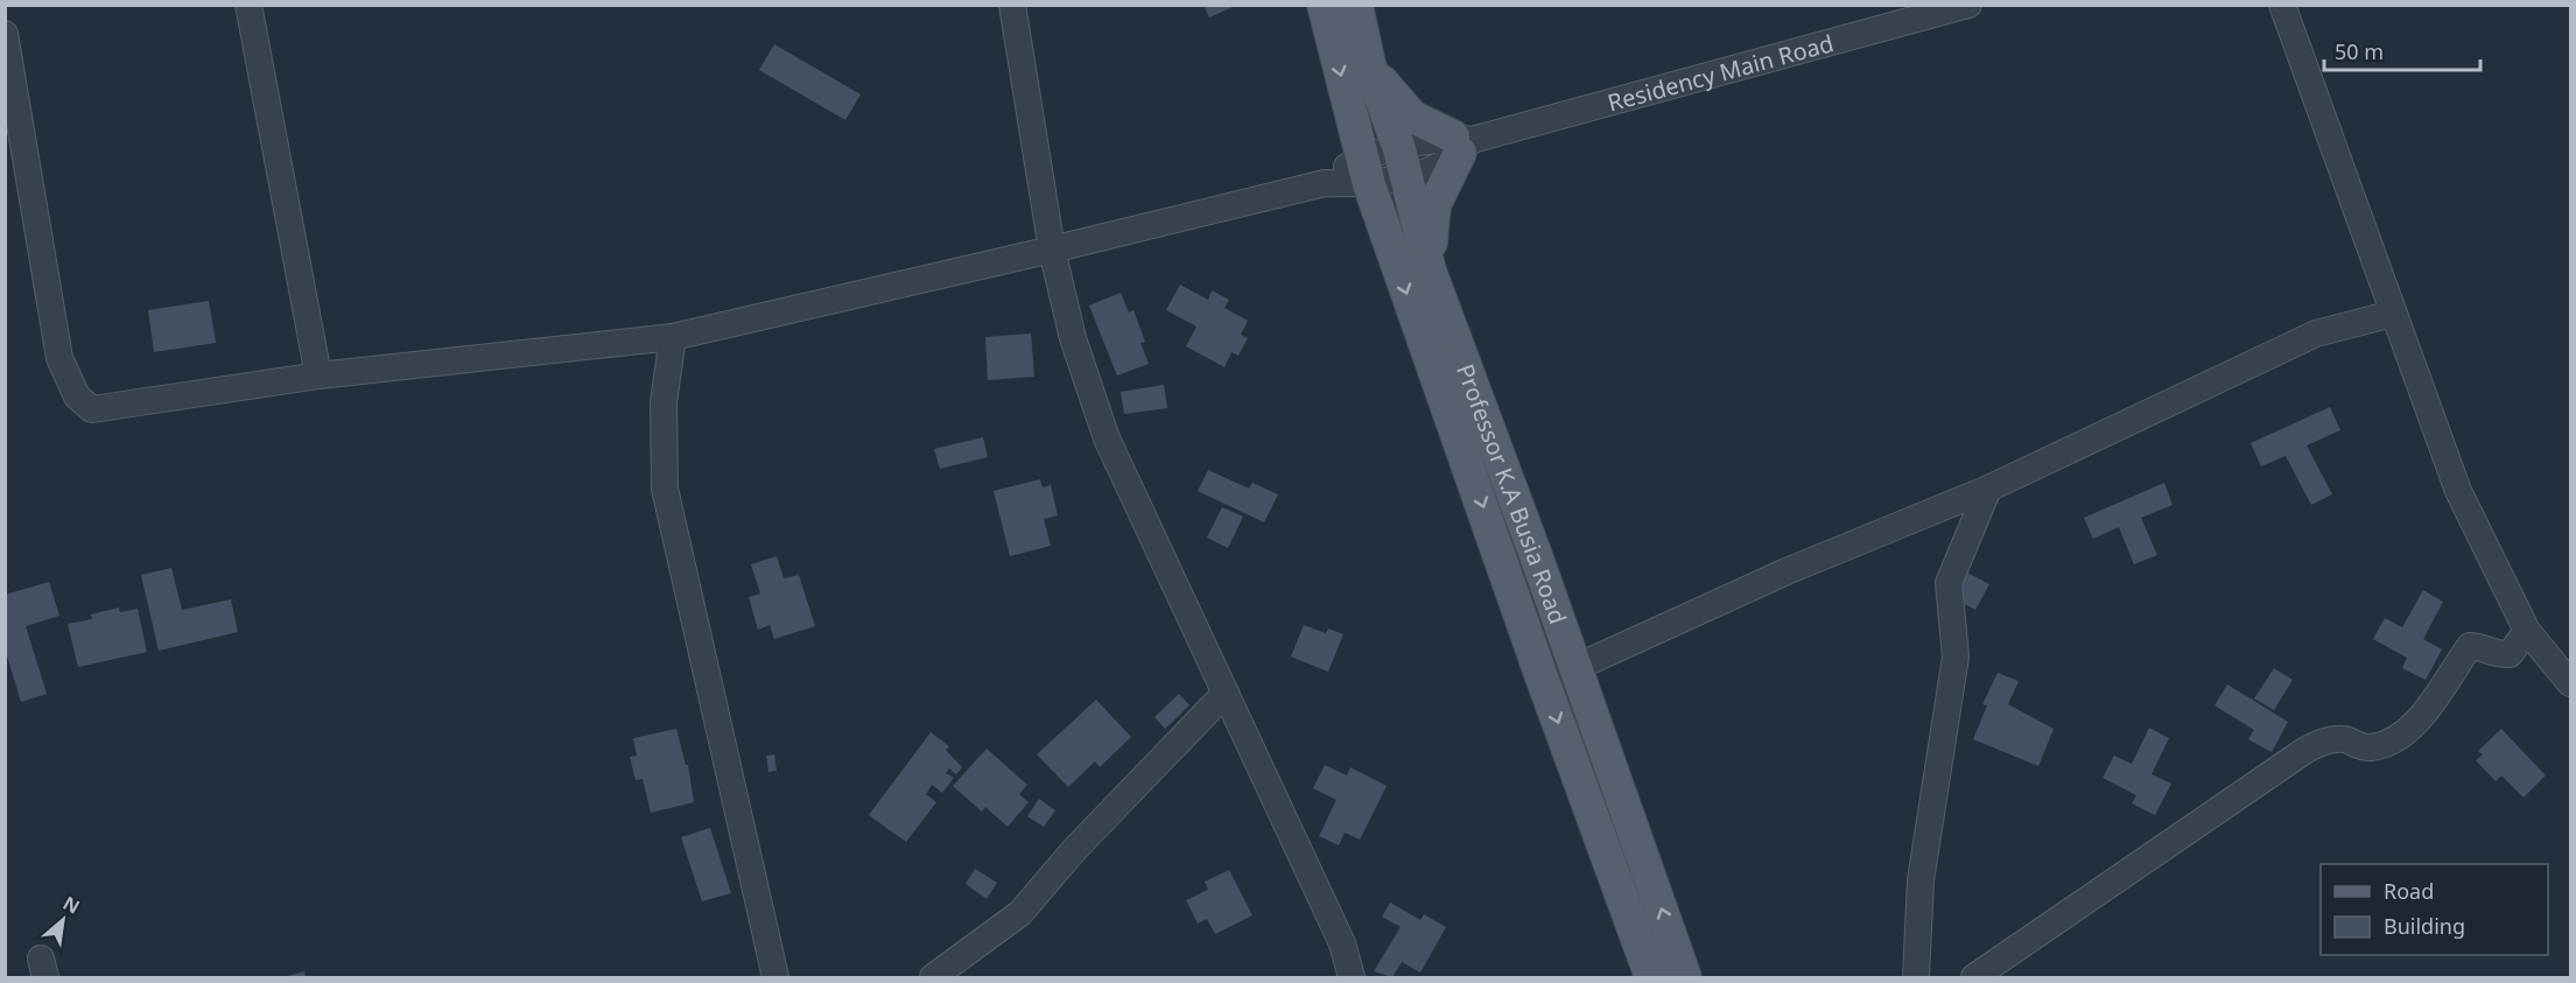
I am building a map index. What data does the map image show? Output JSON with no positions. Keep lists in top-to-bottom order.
{
  "streets": {
    "main road": ["Professor K.A Busia Road"],
    "street": ["Residency Main Road"]
  },
  "crossings": [
    ["Residency Main Road", "Professor K.A Busia Road"]
  ],
  "legend": ["Road", "Building"],
  "scale_bar": "50 m",
  "north": "top right"
}
